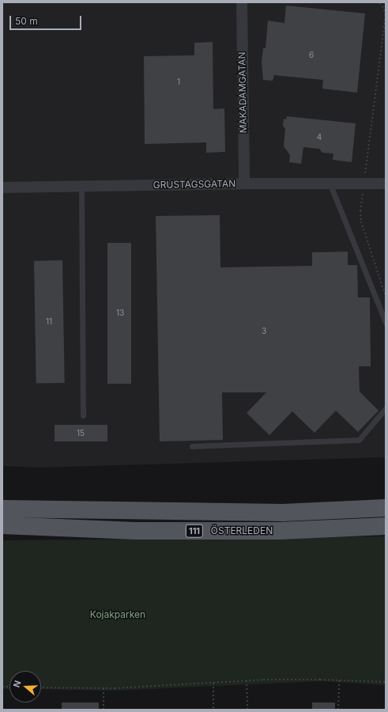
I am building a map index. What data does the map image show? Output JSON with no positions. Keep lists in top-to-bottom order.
{
  "streets": {
    "main road": ["111", "ÖSTERLEDEN"],
    "street": ["MAKADAMGATAN", "GRUSTAGSGATAN"]
  },
  "crossings": [
    ["MAKADAMGATAN", "GRUSTAGSGATAN"]
  ],
  "parks": ["Kojakparken"],
  "house_numbers": [
    "6",
    "1",
    "4",
    "13",
    "11",
    "3",
    "15"
  ],
  "scale_bar": "50 m",
  "north": "left"
}
